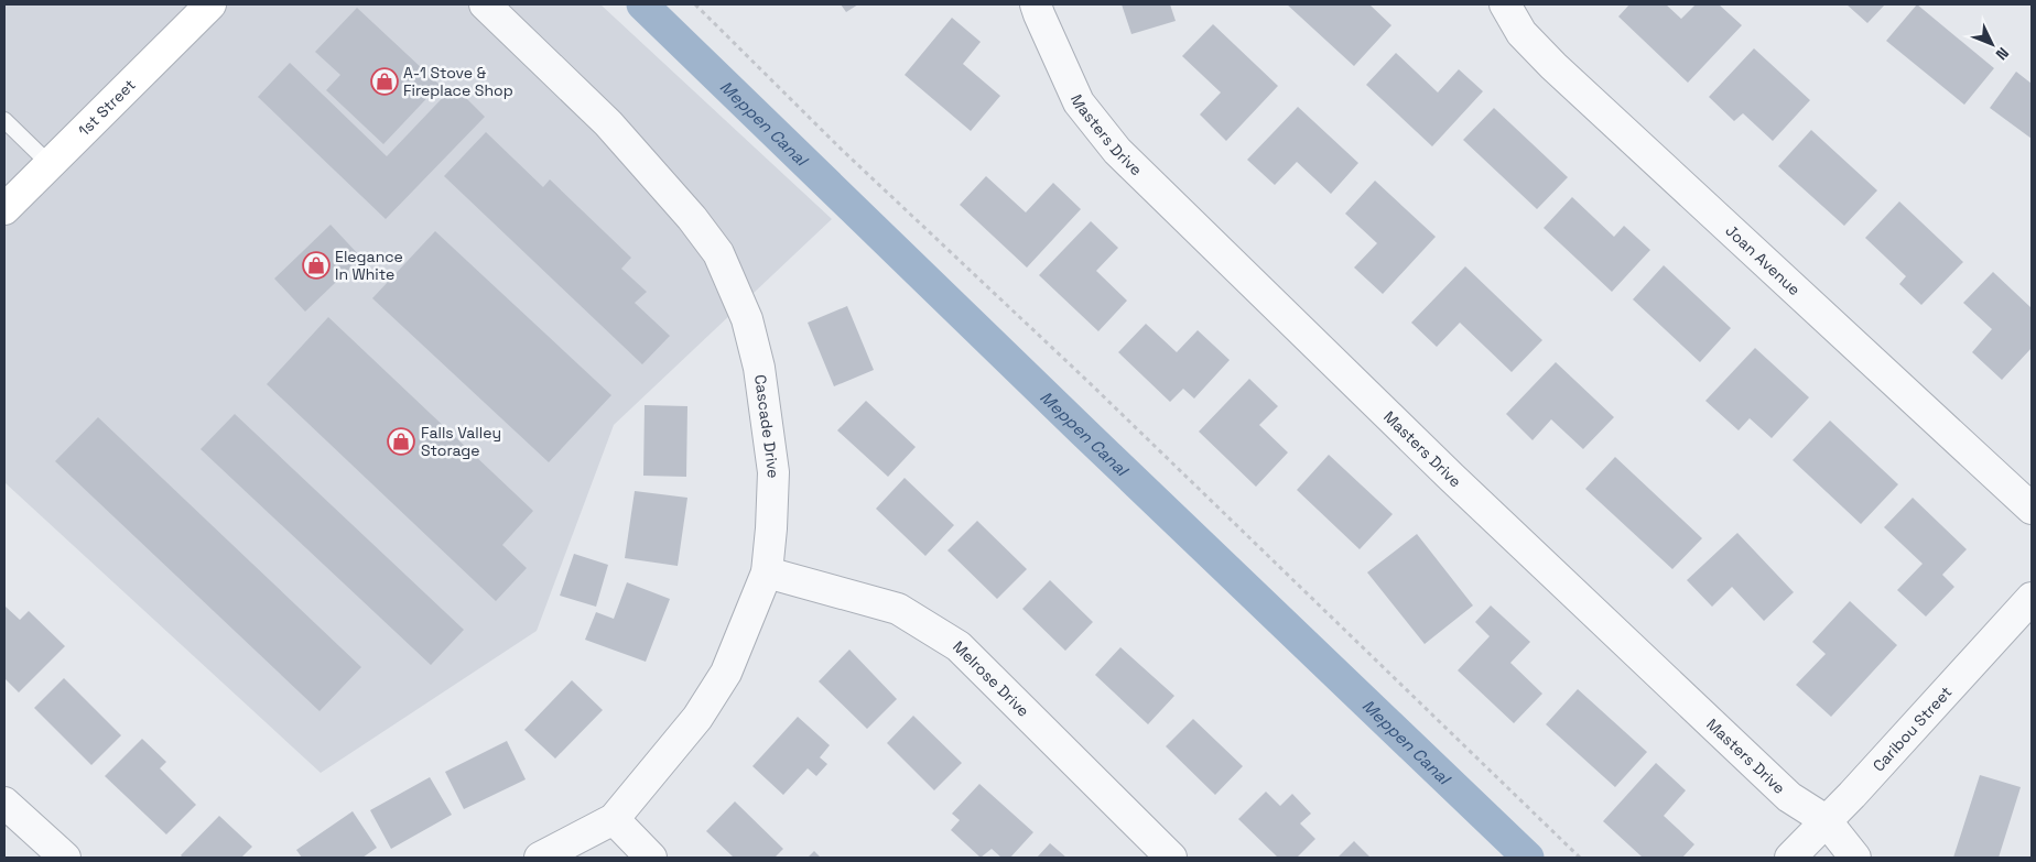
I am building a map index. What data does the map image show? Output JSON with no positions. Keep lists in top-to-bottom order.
{
  "streets": {
    "main road": ["1st Street"],
    "street": [
      "Masters Drive",
      "Joan Avenue",
      "Cascade Drive",
      "Melrose Drive",
      "Caribou Street"
    ]
  },
  "crossings": [
    ["Masters Drive", "Caribou Street"],
    ["Cascade Drive", "Melrose Drive"]
  ],
  "water": ["Meppen Canal"],
  "places": {
    "shop": ["A-1 Stove & Fireplace Shop", "Elegance In White", "Falls Valley Storage"]
  },
  "north": "bottom right"
}
